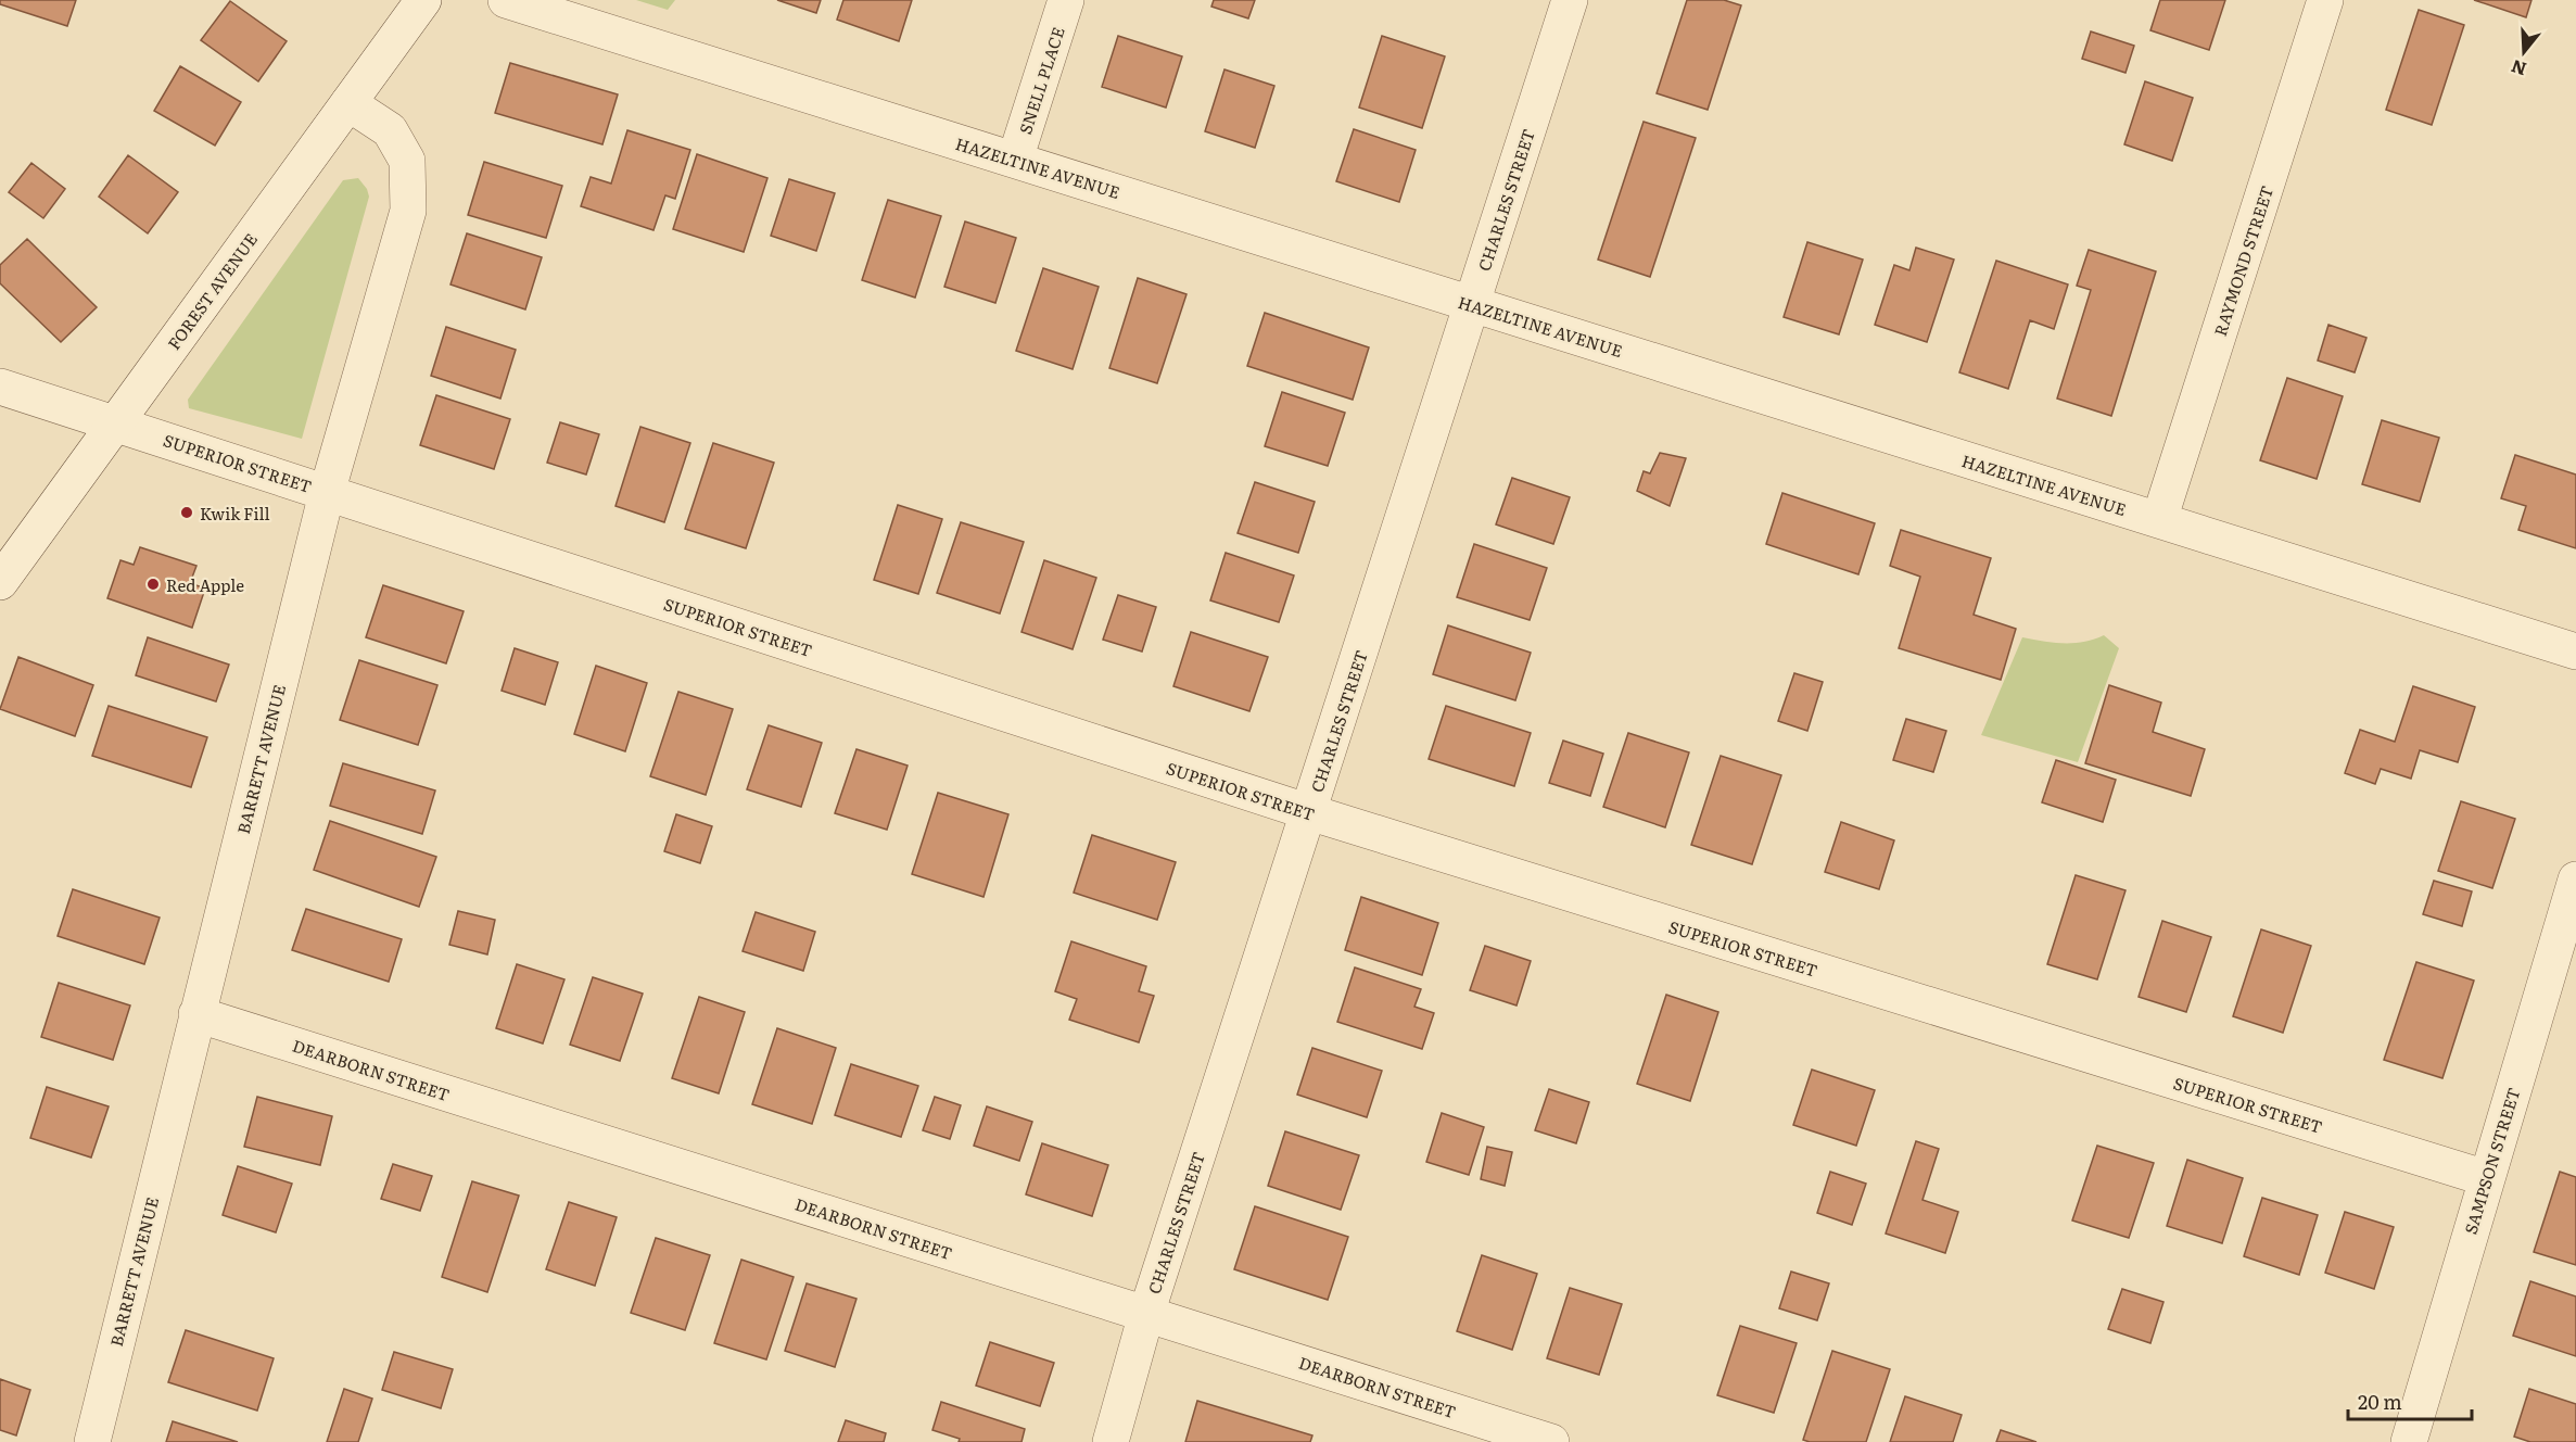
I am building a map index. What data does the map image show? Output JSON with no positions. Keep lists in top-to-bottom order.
{
  "streets": {
    "street": [
      "SNELL PLACE",
      "HAZELTINE AVENUE",
      "CHARLES STREET",
      "RAYMOND STREET",
      "FOREST AVENUE",
      "SUPERIOR STREET",
      "BARRETT AVENUE",
      "DEARBORN STREET",
      "SAMPSON STREET"
    ]
  },
  "crossings": [
    ["SNELL PLACE", "HAZELTINE AVENUE"],
    ["HAZELTINE AVENUE", "CHARLES STREET"],
    ["HAZELTINE AVENUE", "RAYMOND STREET"],
    ["CHARLES STREET", "SUPERIOR STREET"],
    ["CHARLES STREET", "DEARBORN STREET"],
    ["FOREST AVENUE", "SUPERIOR STREET"],
    ["FOREST AVENUE", "BARRETT AVENUE"],
    ["SUPERIOR STREET", "BARRETT AVENUE"],
    ["SUPERIOR STREET", "SAMPSON STREET"],
    ["BARRETT AVENUE", "DEARBORN STREET"]
  ],
  "places": ["Kwik Fill", "Red Apple"],
  "scale_bar": "20 m",
  "north": "bottom"
}
